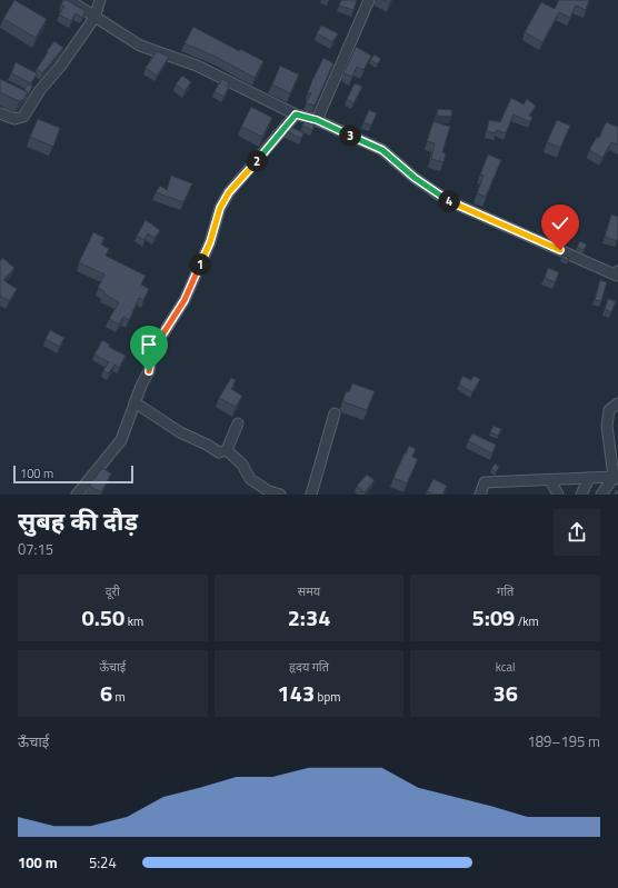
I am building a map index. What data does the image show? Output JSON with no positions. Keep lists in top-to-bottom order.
{
  "scale_bar": "100 m",
  "page": {
    "pins": [
      "3",
      "2",
      "4",
      "1"
    ],
    "scale": "100 m",
    "heading": ["सुबह की दौड़", "07:15"],
    "stats": [
      ["दूरी", "0.50 km"],
      ["समय", "2:34"],
      ["गति", "5:09 /km"],
      ["ऊँचाई", "6 m"],
      ["हृदय गति", "143 bpm"],
      ["kcal", "36"]
    ],
    "chart": ["ऊँचाई", "189–195 m"],
    "list": [
      {
        "name": "100 m",
        "note": "5:24"
      }
    ]
  }
}
